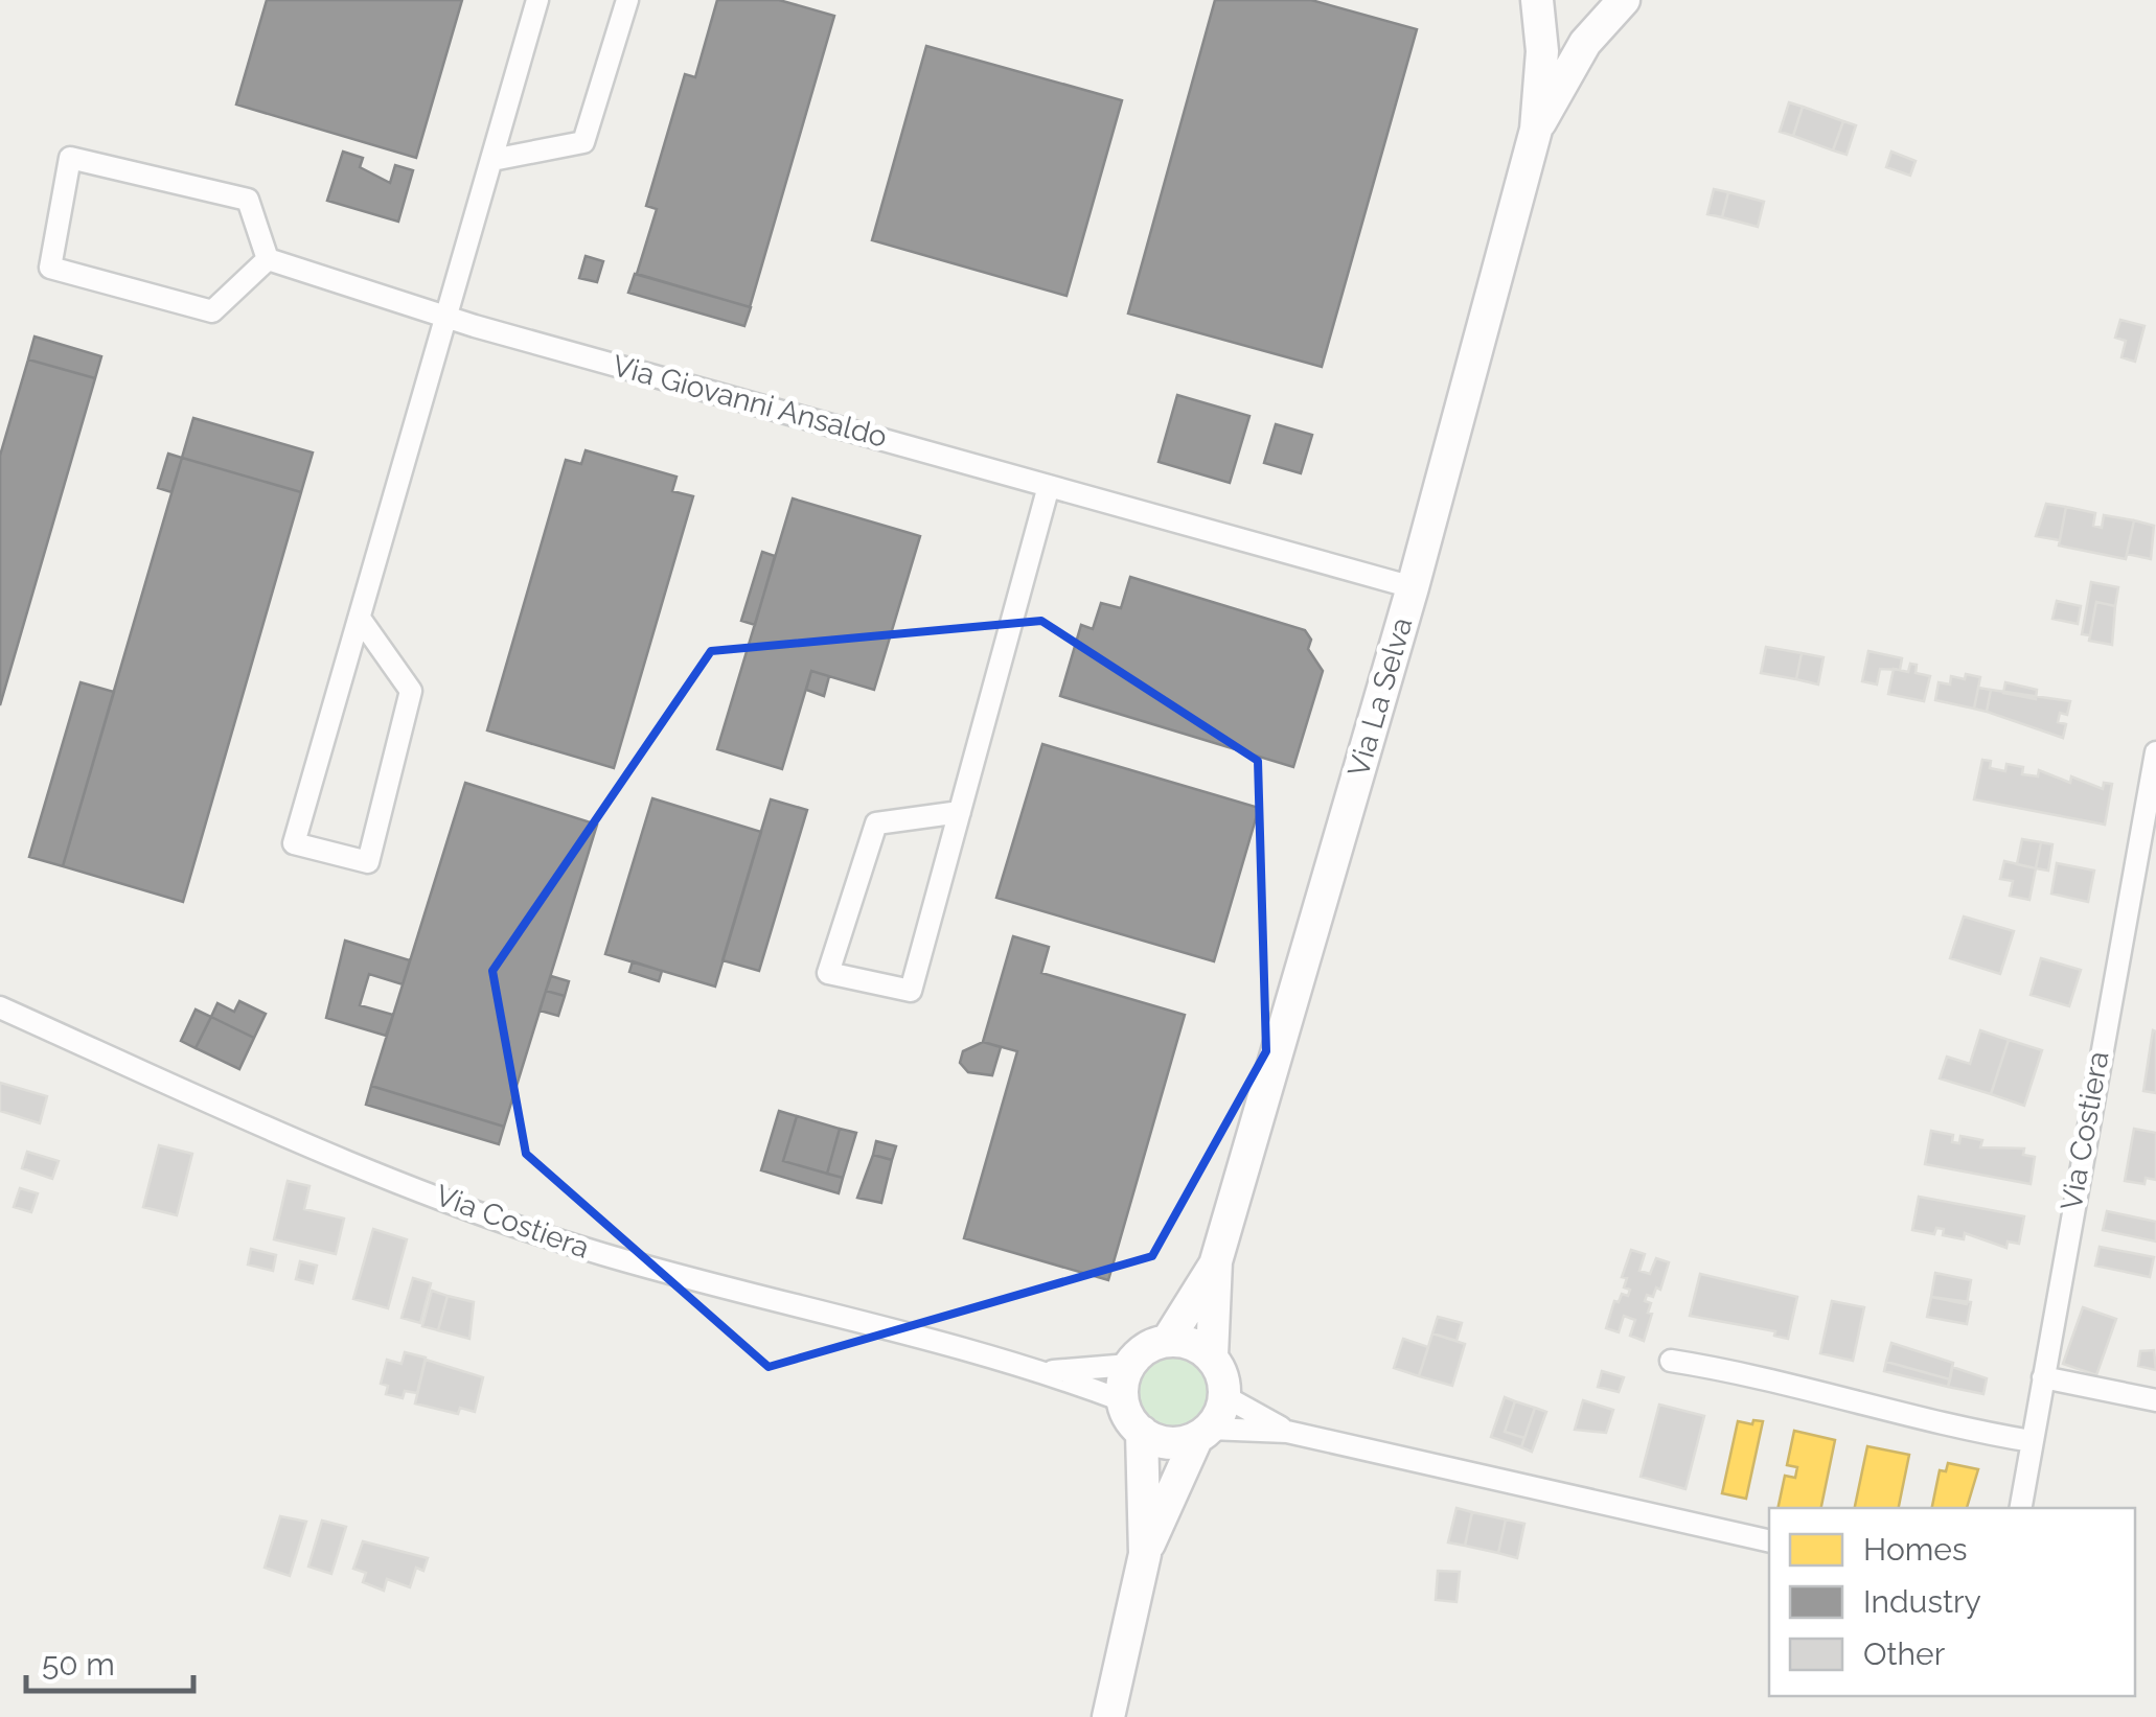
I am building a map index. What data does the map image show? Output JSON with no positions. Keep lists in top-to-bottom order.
{
  "streets": {
    "street": ["Via Giovanni Ansaldo", "Via La Selva", "Via Costiera"]
  },
  "crossings": [
    ["Via Giovanni Ansaldo", "Via La Selva"],
    ["Via La Selva", "Via Costiera"]
  ],
  "legend": ["Homes", "Industry", "Other"],
  "scale_bar": "50 m"
}
